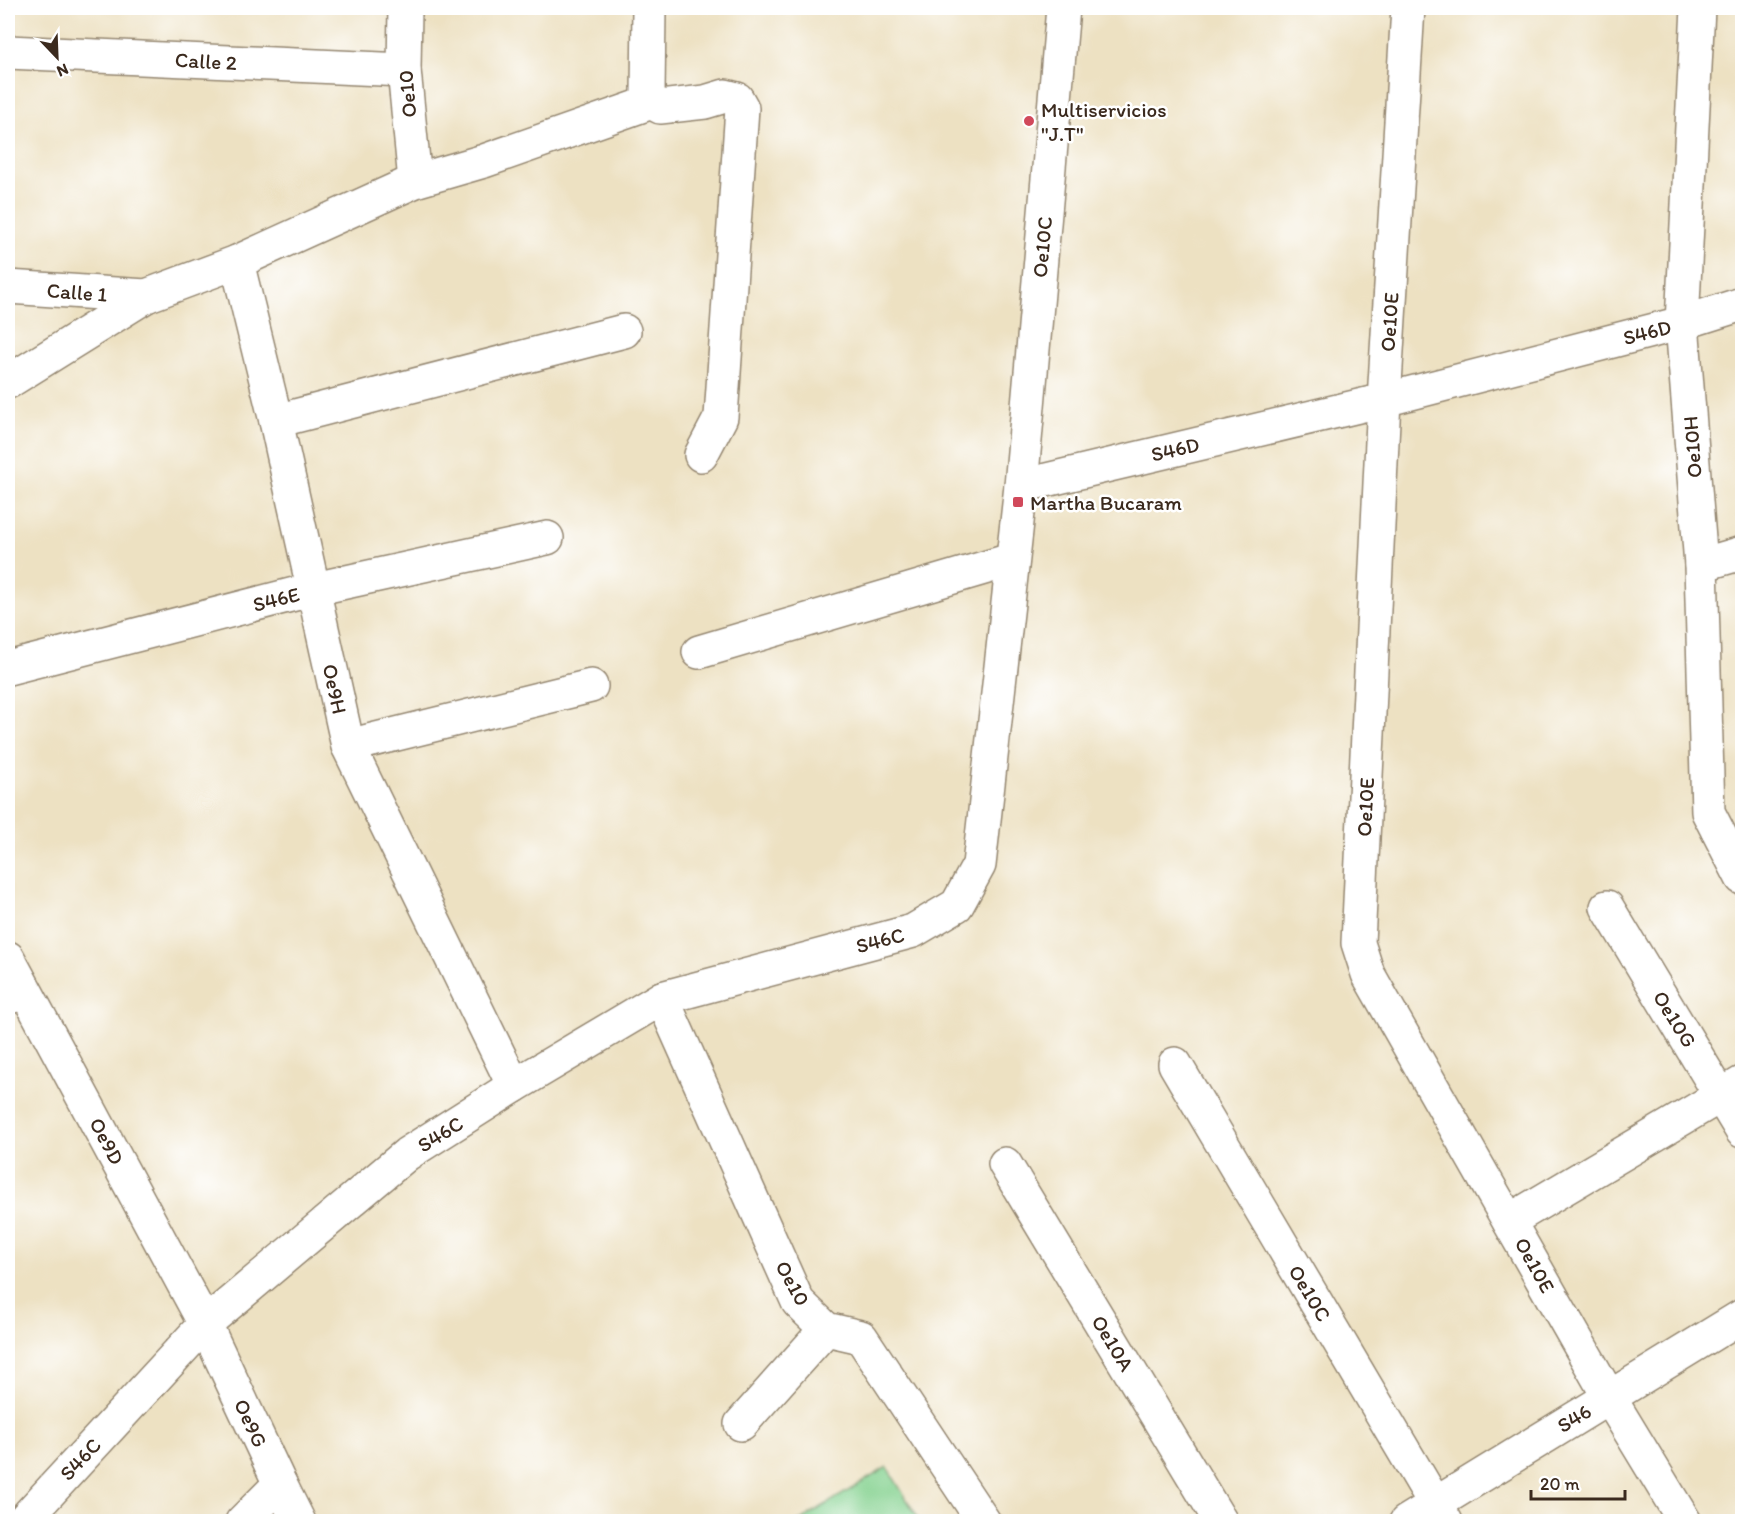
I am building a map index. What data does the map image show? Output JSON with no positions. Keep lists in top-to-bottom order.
{
  "streets": {
    "street": [
      "Calle 2",
      "Oe10",
      "Oe10C",
      "Calle 1",
      "Oe10E",
      "S46D",
      "Oe10H",
      "S46E",
      "Oe9H",
      "S46C",
      "Oe10G",
      "Oe9D",
      "Oe10A",
      "S46",
      "Oe9G"
    ]
  },
  "crossings": [
    ["Calle 2", "Oe10"],
    ["Oe10", "S46C"],
    ["Oe10C", "S46D"],
    ["Oe10C", "S46"],
    ["Oe10E", "S46D"],
    ["Oe10E", "S46"],
    ["S46D", "Oe10H"],
    ["S46E", "Oe9H"],
    ["Oe9H", "S46C"],
    ["S46C", "Oe9D"],
    ["S46C", "Oe9G"],
    ["Oe9D", "Oe9G"]
  ],
  "places": {
    "other": ["Multiservicios \"J.T\""],
    "transit": ["Martha Bucaram"]
  },
  "scale_bar": "20 m",
  "north": "bottom right"
}
